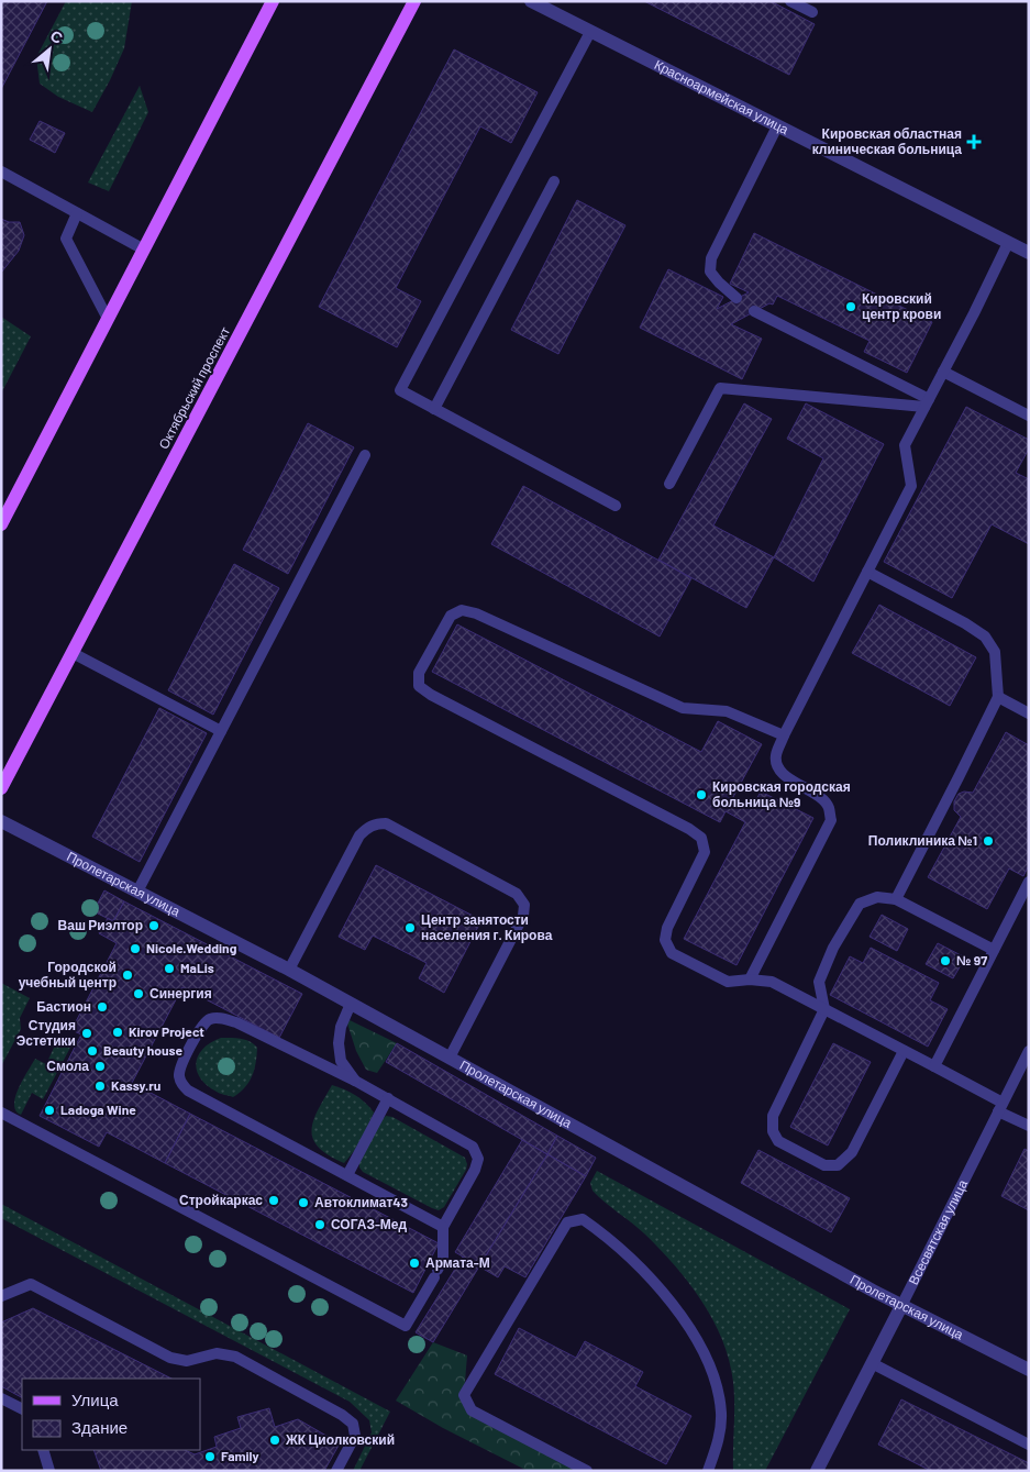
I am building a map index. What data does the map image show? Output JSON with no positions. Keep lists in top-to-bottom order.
{
  "streets": {
    "main road": ["Октябрьский проспект"],
    "street": ["Красноармейская улица", "Пролетарская улица", "Всесвятская улица"]
  },
  "crossings": [
    ["Пролетарская улица", "Всесвятская улица"]
  ],
  "places": {
    "health": ["Кировская областная клиническая больница"],
    "other": [
      "Кировский центр крови",
      "Кировская городская больница №9",
      "Поликлиника №1",
      "Ваш Риэлтор",
      "Центр занятости населения г. Кирова",
      "Nicole.Wedding",
      "№ 97",
      "MaLis",
      "Городской учебный центр",
      "Синергия",
      "Бастион",
      "Kirov Project",
      "Студия Эстетики",
      "Beauty house",
      "Смола",
      "Kassy.ru",
      "Ladoga Wine",
      "Стройкаркас",
      "Автоклимат43",
      "СОГАЗ-Мед",
      "Армата-М",
      "ЖК Циолковский",
      "Family"
    ]
  },
  "legend": ["Улица", "Здание"],
  "north": "top right"
}
